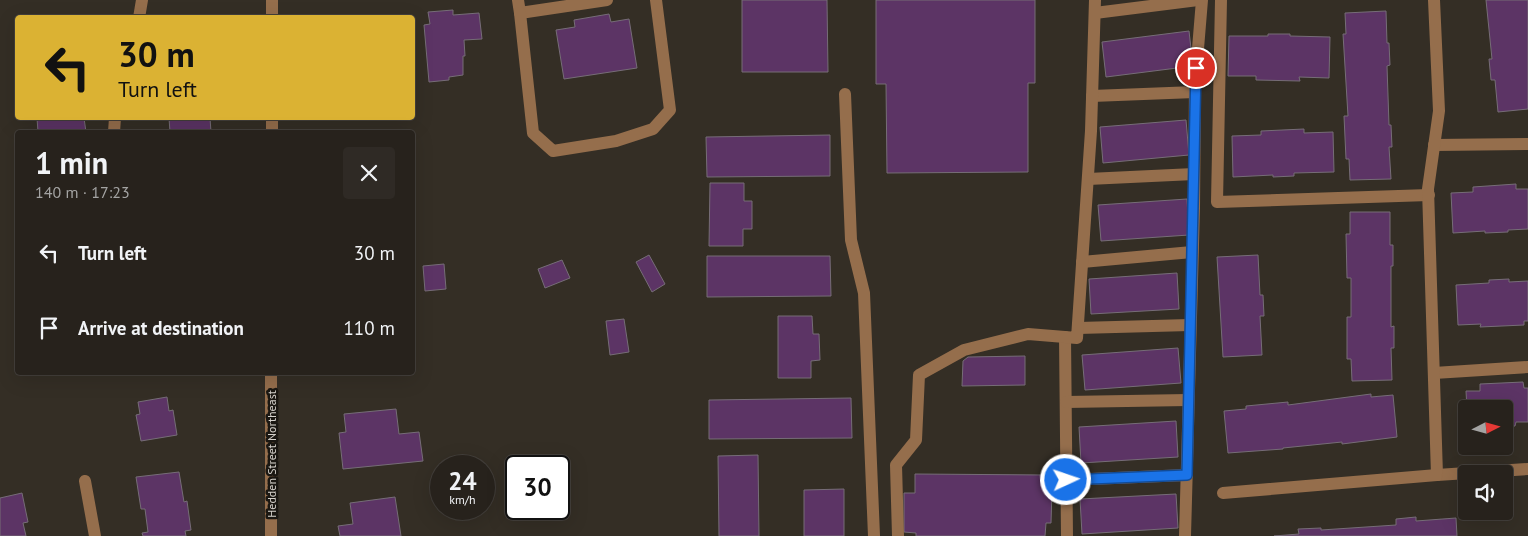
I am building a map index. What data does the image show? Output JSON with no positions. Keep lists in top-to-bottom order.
{
  "streets": {
    "street": ["Hedden Street Northeast"]
  },
  "north": "right",
  "page": {
    "turn": ["30 m", "Turn left"],
    "heading": ["1 min", "140 m · 17:23"],
    "list": [
      {
        "name": "Turn left",
        "value": "30 m"
      },
      {
        "name": "Arrive at destination",
        "value": "110 m"
      }
    ],
    "speed": "24 km/h",
    "limit": "30"
  }
}
